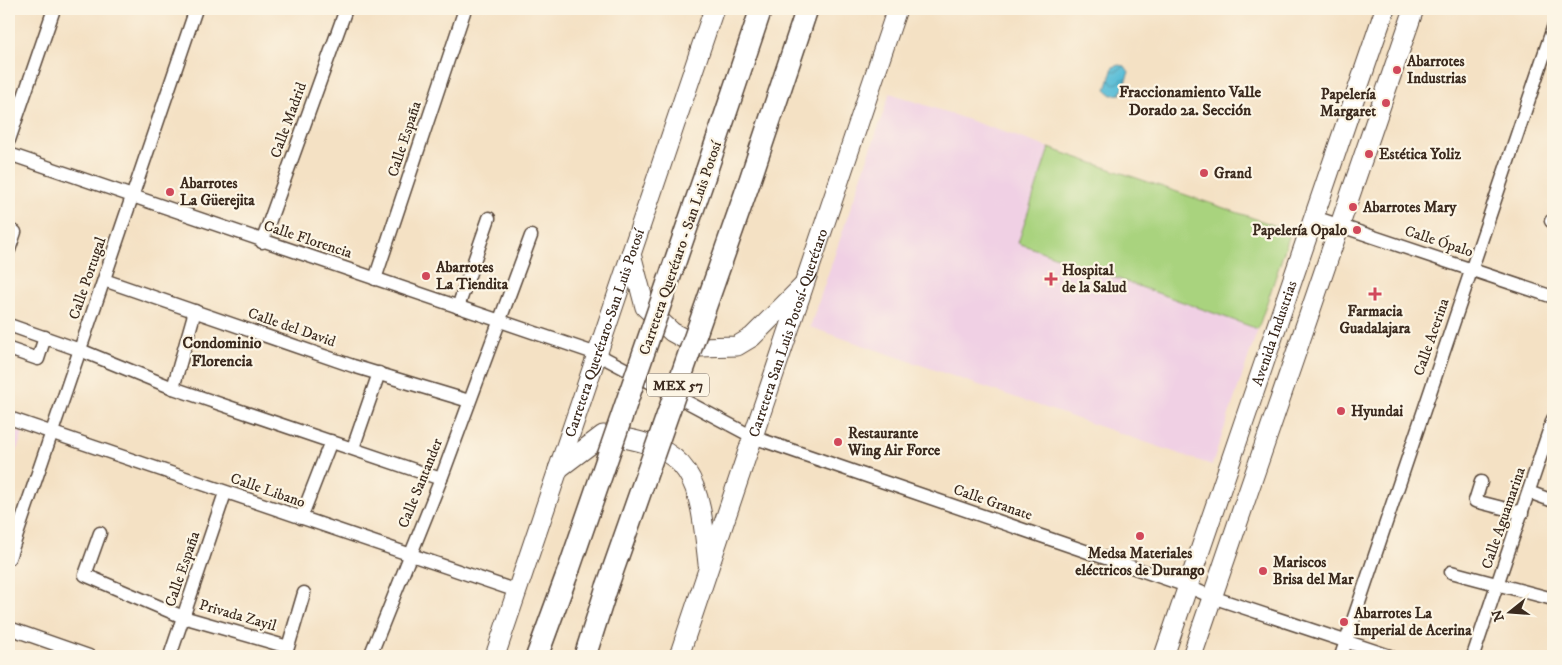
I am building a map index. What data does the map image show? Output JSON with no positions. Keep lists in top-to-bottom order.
{
  "streets": {
    "highway": ["Carretera Querétaro - San Luis Potosí", "MEX 57"],
    "main road": ["Avenida Industrias", "Carretera Querétaro-San Luis Potosí", "Carretera San Luis Potosí-Querétaro"],
    "street": [
      "Calle Madrid",
      "Calle España",
      "Calle Florencia",
      "Calle Ópalo",
      "Calle Portugal",
      "Calle del David",
      "Calle Acerina",
      "Calle Santander",
      "Calle Libano",
      "Calle Granate",
      "Calle Aguamarina",
      "Privada Zayil"
    ]
  },
  "crossings": [
    ["Calle Madrid", "Calle Florencia"],
    ["Calle España", "Calle Florencia"],
    ["Calle España", "Calle Libano"],
    ["Calle España", "Privada Zayil"],
    ["Calle Florencia", "Calle Portugal"],
    ["Calle Florencia", "Carretera Querétaro-San Luis Potosí"],
    ["Calle Florencia", "Calle Santander"],
    ["Calle Florencia", "Calle Granate"],
    ["Calle Ópalo", "Avenida Industrias"],
    ["Calle Ópalo", "Calle Acerina"],
    ["Calle Portugal", "Calle del David"],
    ["Calle Portugal", "Calle Libano"],
    ["Calle del David", "Calle Santander"],
    ["Avenida Industrias", "Calle Granate"],
    ["Carretera Querétaro-San Luis Potosí", "Calle Libano"],
    ["Carretera Querétaro-San Luis Potosí", "Calle Granate"],
    ["Carretera San Luis Potosí-Querétaro", "Calle Granate"],
    ["Calle Acerina", "Calle Granate"],
    ["Calle Santander", "Calle Libano"]
  ],
  "districts": ["Fraccionamiento Valle Dorado 2a. Sección", "Condominio Florencia"],
  "places": {
    "other": [
      "Abarrotes Industrias",
      "Papelería Margaret",
      "Estética Yoliz",
      "Grand",
      "Abarrotes La Güerejita",
      "Abarrotes Mary",
      "Papelería Opalo",
      "Abarrotes La Tiendita",
      "Hyundai",
      "Restaurante Wing Air Force",
      "Medsa Materiales eléctricos de Durango",
      "Mariscos Brisa del Mar",
      "Abarrotes La Imperial de Acerina"
    ],
    "health": ["Hospital de la Salud", "Farmacia Guadalajara"]
  },
  "north": "left"
}
